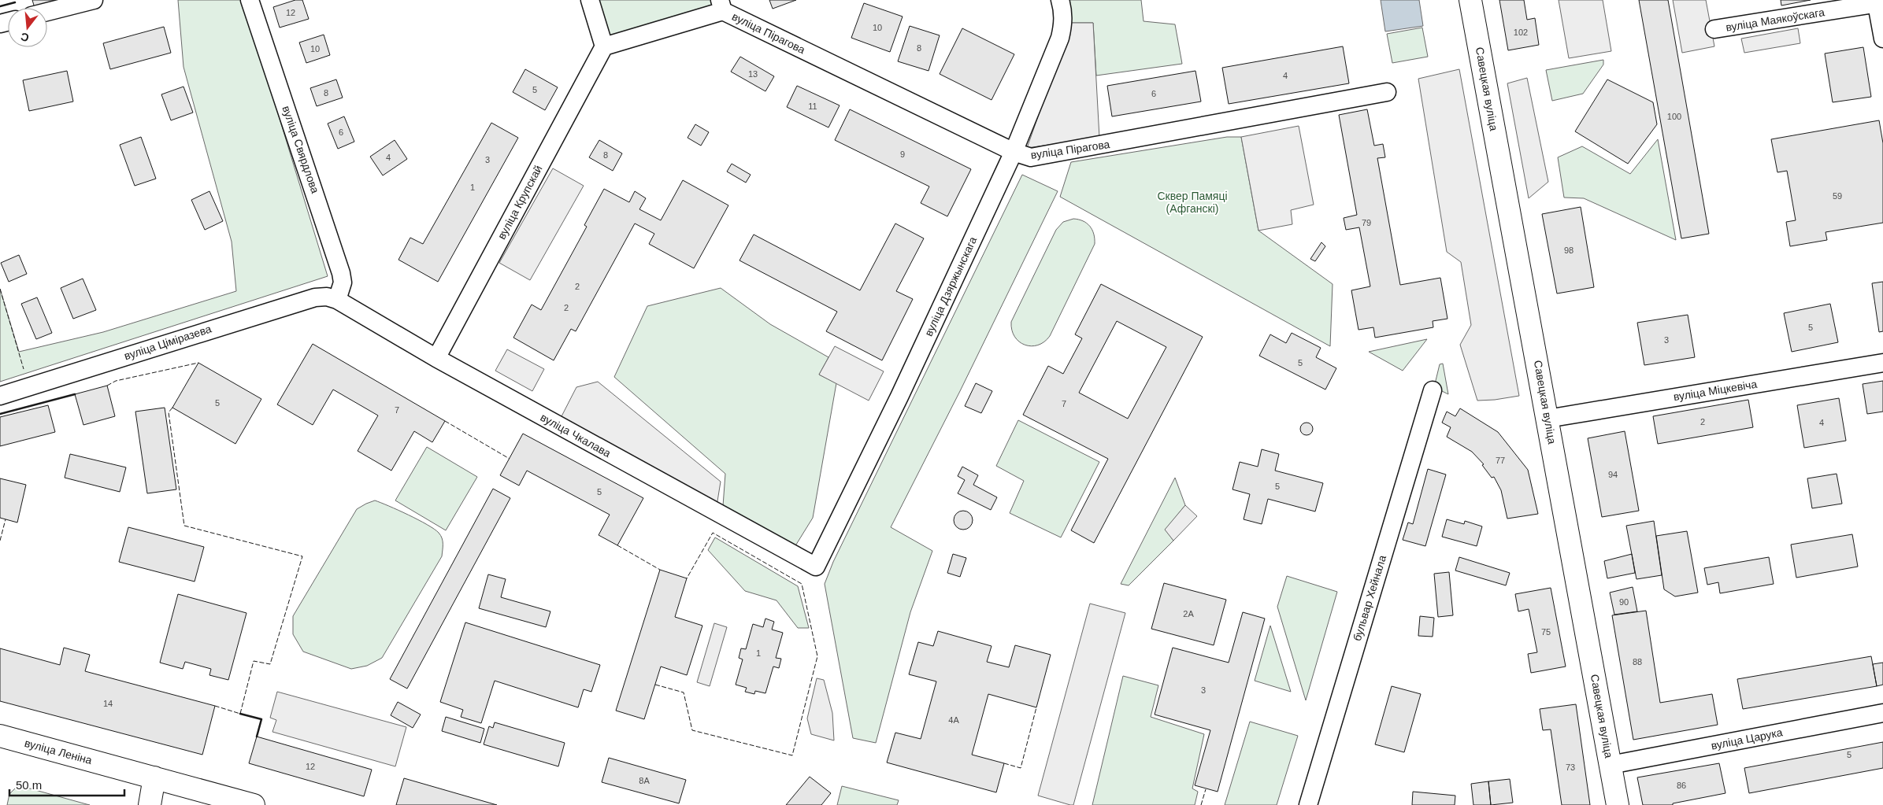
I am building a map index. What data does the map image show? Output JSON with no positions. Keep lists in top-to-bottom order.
{
  "streets": {
    "main road": ["Савецкая вуліца", "вуліца Леніна"],
    "street": [
      "вуліца Маякоўскага",
      "вуліца Пірагова",
      "вуліца Свярдлова",
      "вуліца Крупскай",
      "вуліца Дзяржынскага",
      "вуліца Ціміразева",
      "вуліца Міцкевіча",
      "вуліца Чкалава",
      "бульвар Хейнала",
      "вуліца Царука"
    ]
  },
  "crossings": [
    ["вуліца Пірагова", "вуліца Дзяржынскага"],
    ["Савецкая вуліца", "вуліца Міцкевіча"],
    ["Савецкая вуліца", "вуліца Царука"],
    ["вуліца Свярдлова", "вуліца Ціміразева"],
    ["вуліца Свярдлова", "вуліца Чкалава"],
    ["вуліца Крупскай", "вуліца Чкалава"],
    ["вуліца Дзяржынскага", "вуліца Чкалава"],
    ["вуліца Ціміразева", "вуліца Чкалава"]
  ],
  "parks": ["Сквер Памяці (Афганскі)"],
  "house_numbers": [
    "12",
    "10",
    "102",
    "8",
    "10",
    "13",
    "4",
    "5",
    "8",
    "6",
    "11",
    "100",
    "6",
    "9",
    "8",
    "4",
    "3",
    "1",
    "59",
    "79",
    "98",
    "2",
    "2",
    "5",
    "3",
    "5",
    "5",
    "7",
    "7",
    "2",
    "4",
    "77",
    "94",
    "5",
    "5",
    "90",
    "2А",
    "75",
    "1",
    "88",
    "3",
    "14",
    "4А",
    "5",
    "12",
    "73",
    "8А",
    "86"
  ],
  "scale_bar": "50 m",
  "north": "bottom"
}
